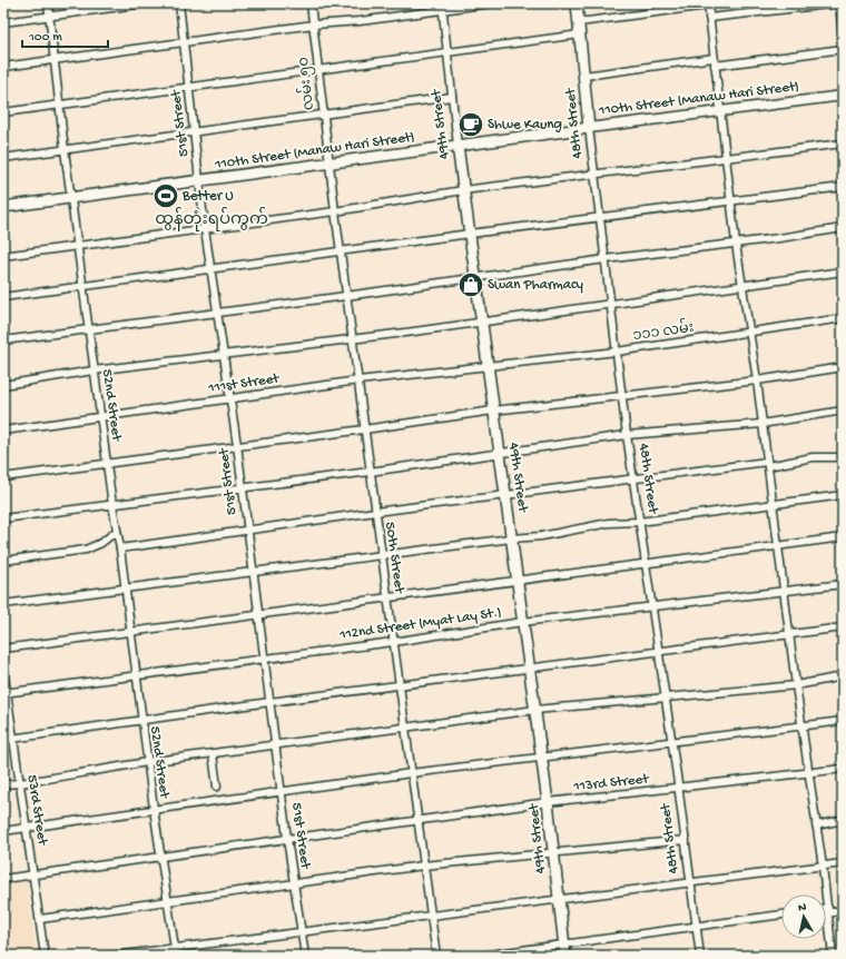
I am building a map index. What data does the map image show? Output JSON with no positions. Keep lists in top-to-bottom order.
{
  "streets": {
    "main road": ["110th Street (Manaw Hari Street)", "48th Street", "49th Street"],
    "street": [
      "လမ်း ၅၀",
      "51st Street",
      "၁၁၁ လမ်း",
      "111st Street",
      "52nd Street",
      "50th Street",
      "112nd Street (Myat Lay St.)",
      "113rd Street",
      "53rd Street"
    ]
  },
  "crossings": [
    ["လမ်း ၅၀", "110th Street (Manaw Hari Street)"],
    ["လမ်း ၅၀", "50th Street"],
    ["110th Street (Manaw Hari Street)", "51st Street"],
    ["110th Street (Manaw Hari Street)", "48th Street"],
    ["110th Street (Manaw Hari Street)", "49th Street"],
    ["110th Street (Manaw Hari Street)", "52nd Street"],
    ["110th Street (Manaw Hari Street)", "50th Street"],
    ["51st Street", "111st Street"],
    ["51st Street", "112nd Street (Myat Lay St.)"],
    ["51st Street", "113rd Street"],
    ["48th Street", "၁၁၁ လမ်း"],
    ["48th Street", "112nd Street (Myat Lay St.)"],
    ["48th Street", "113rd Street"],
    ["49th Street", "၁၁၁ လမ်း"],
    ["49th Street", "111st Street"],
    ["49th Street", "112nd Street (Myat Lay St.)"],
    ["49th Street", "113rd Street"],
    ["၁၁၁ လမ်း", "111st Street"],
    ["111st Street", "52nd Street"],
    ["111st Street", "50th Street"],
    ["52nd Street", "112nd Street (Myat Lay St.)"],
    ["52nd Street", "113rd Street"],
    ["50th Street", "112nd Street (Myat Lay St.)"],
    ["50th Street", "113rd Street"],
    ["112nd Street (Myat Lay St.)", "53rd Street"],
    ["113rd Street", "53rd Street"]
  ],
  "districts": ["ထွန်တုံးရပ်ကွက်"],
  "places": {
    "cafe": ["Shwe Kaung"],
    "sports": ["Better U"],
    "shop": ["Swan Pharmacy"]
  },
  "scale_bar": "100 m",
  "north": "top"
}
